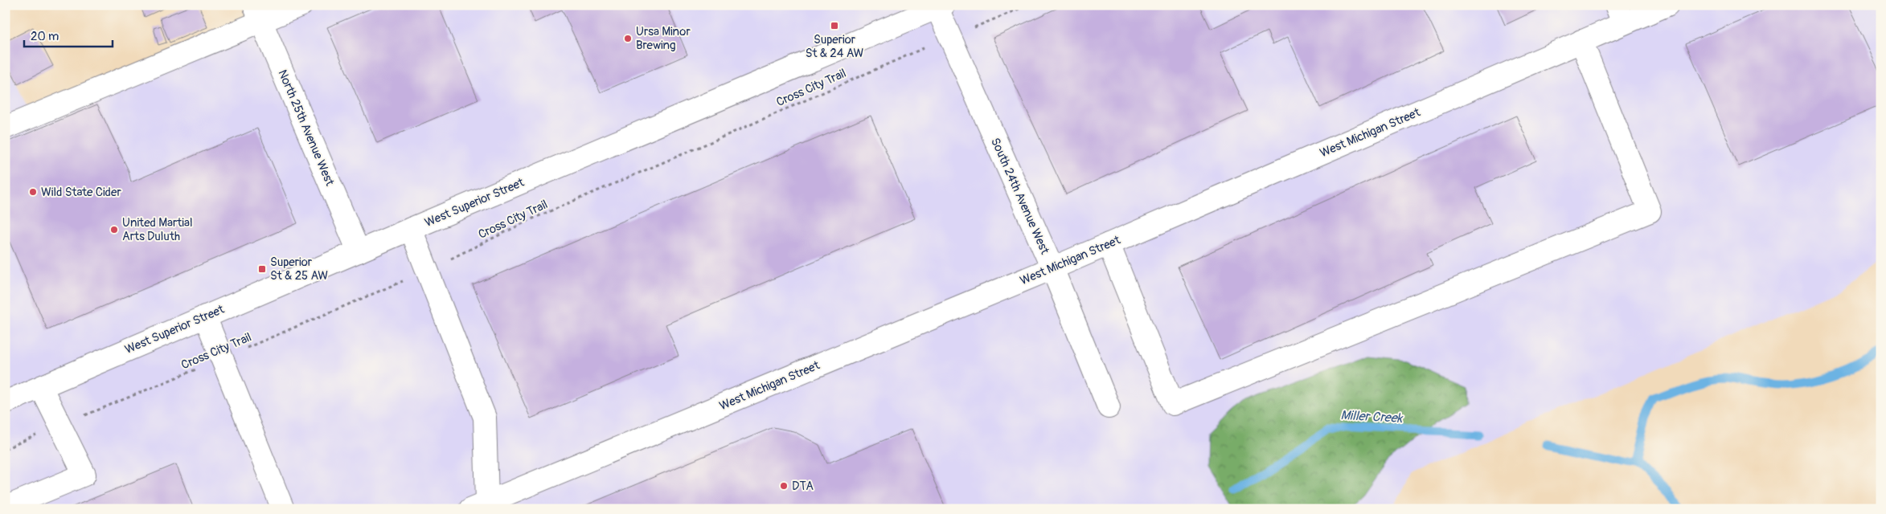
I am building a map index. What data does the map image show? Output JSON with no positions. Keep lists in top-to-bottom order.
{
  "streets": {
    "street": [
      "North 25th Avenue West",
      "West Michigan Street",
      "South 24th Avenue West",
      "West Superior Street"
    ],
    "path": ["Cross City Trail"]
  },
  "crossings": [
    ["Cross City Trail", "South 24th Avenue West"],
    ["North 25th Avenue West", "West Superior Street"],
    ["West Michigan Street", "South 24th Avenue West"],
    ["South 24th Avenue West", "West Superior Street"]
  ],
  "water": ["Miller Creek"],
  "places": {
    "transit": ["Superior St & 24 AW", "Superior St & 25 AW"],
    "other": [
      "Ursa Minor Brewing",
      "Wild State Cider",
      "United Martial Arts Duluth",
      "DTA"
    ]
  },
  "scale_bar": "20 m"
}
